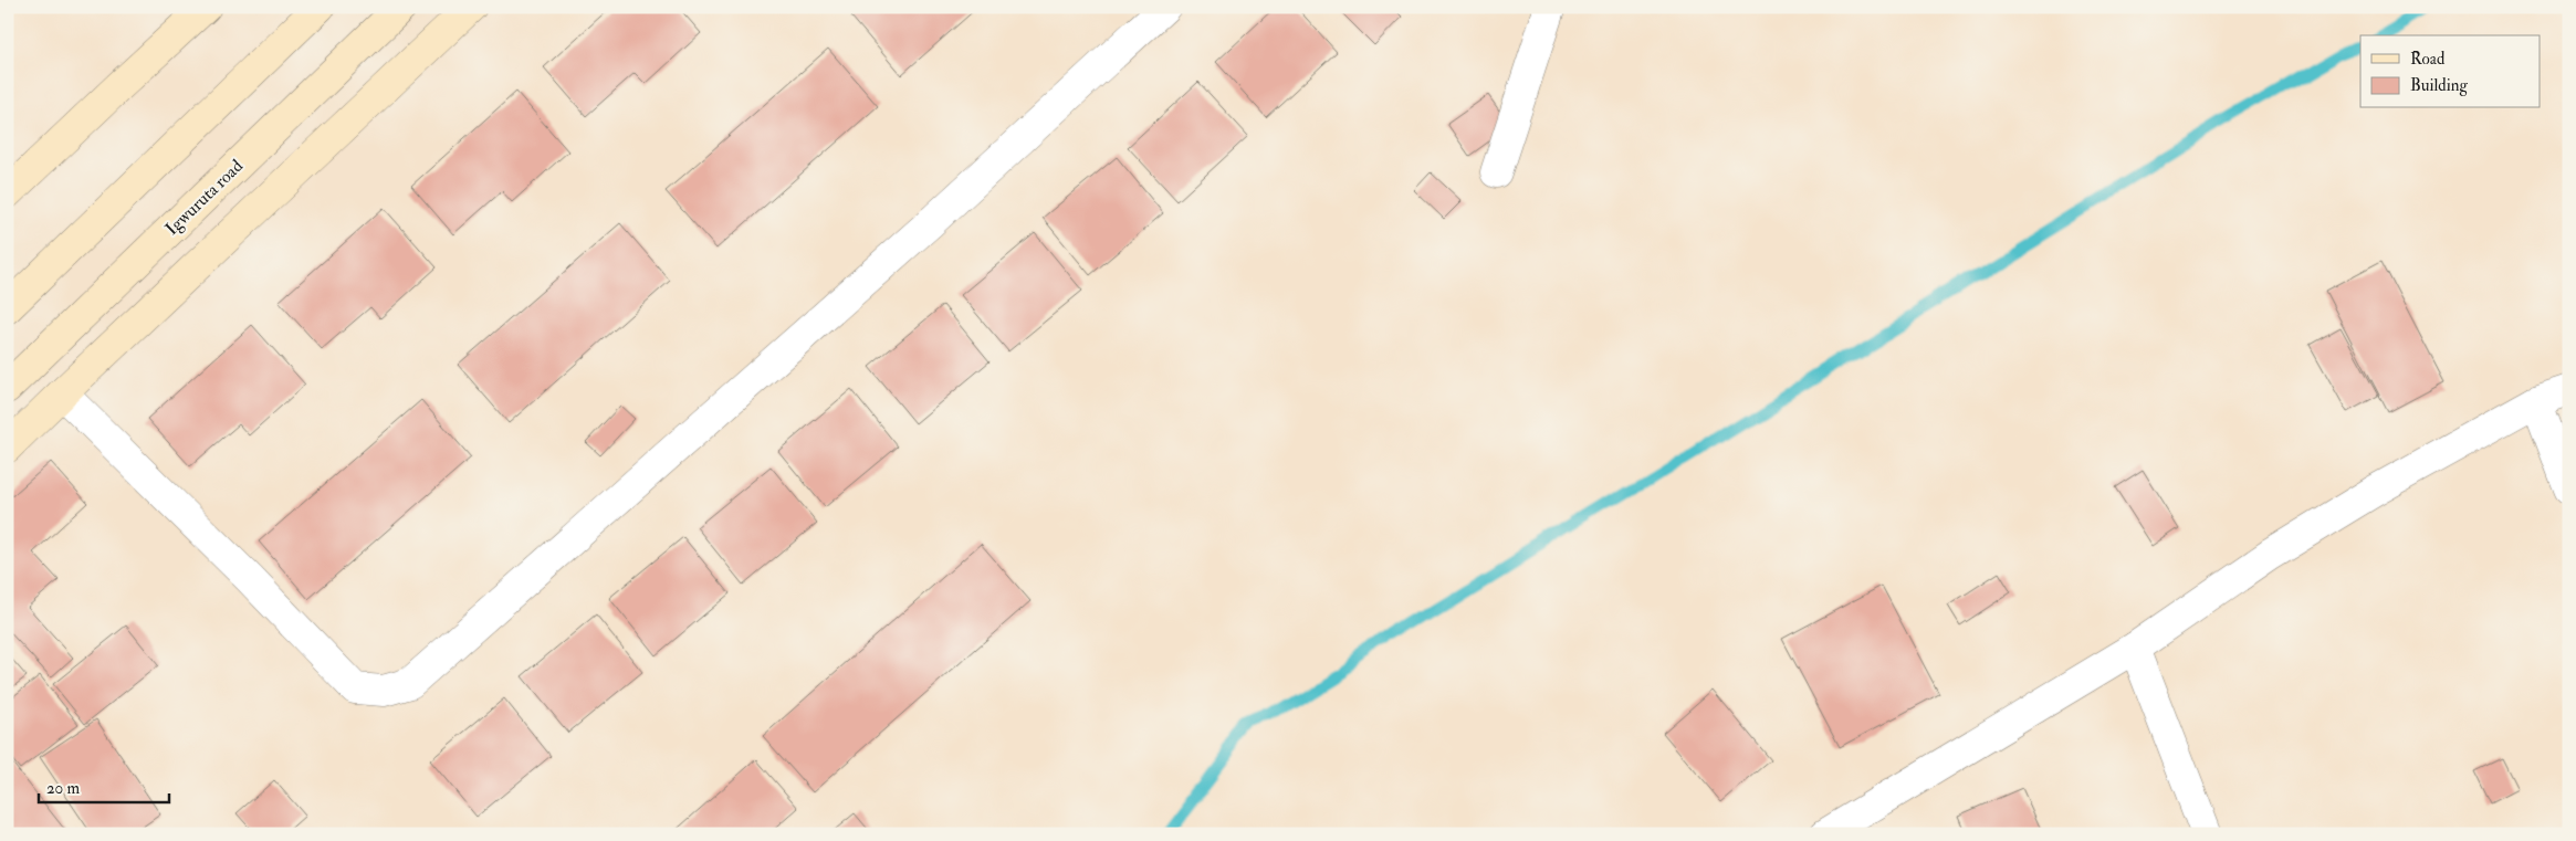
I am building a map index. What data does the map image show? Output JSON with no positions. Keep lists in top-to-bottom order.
{
  "streets": {
    "main road": ["Igwuruta road"]
  },
  "legend": ["Road", "Building"],
  "scale_bar": "20 m"
}
